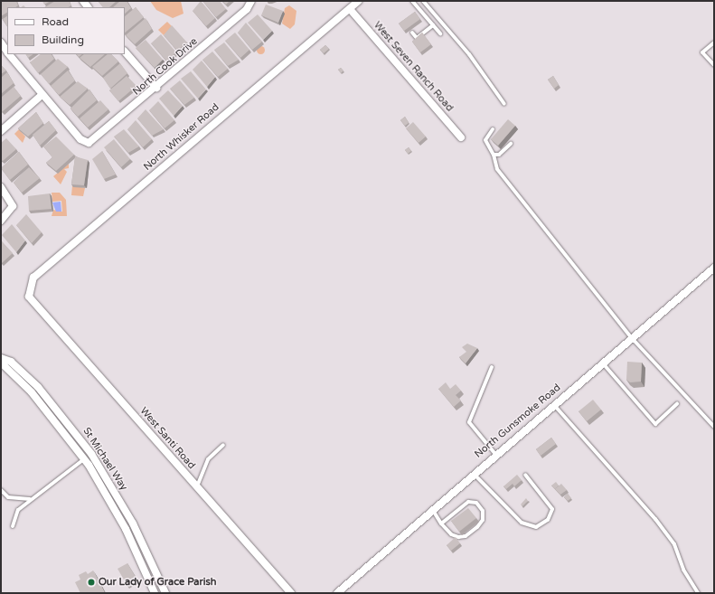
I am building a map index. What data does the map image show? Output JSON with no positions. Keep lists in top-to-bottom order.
{
  "streets": {
    "street": [
      "North Cook Drive",
      "West Seven Ranch Road",
      "North Whisker Road",
      "North Gunsmoke Road",
      "West Santi Road",
      "St Michael Way"
    ]
  },
  "crossings": [
    ["West Seven Ranch Road", "North Whisker Road"],
    ["North Whisker Road", "West Santi Road"]
  ],
  "places": ["Our Lady of Grace Parish"],
  "legend": ["Road", "Building"]
}
